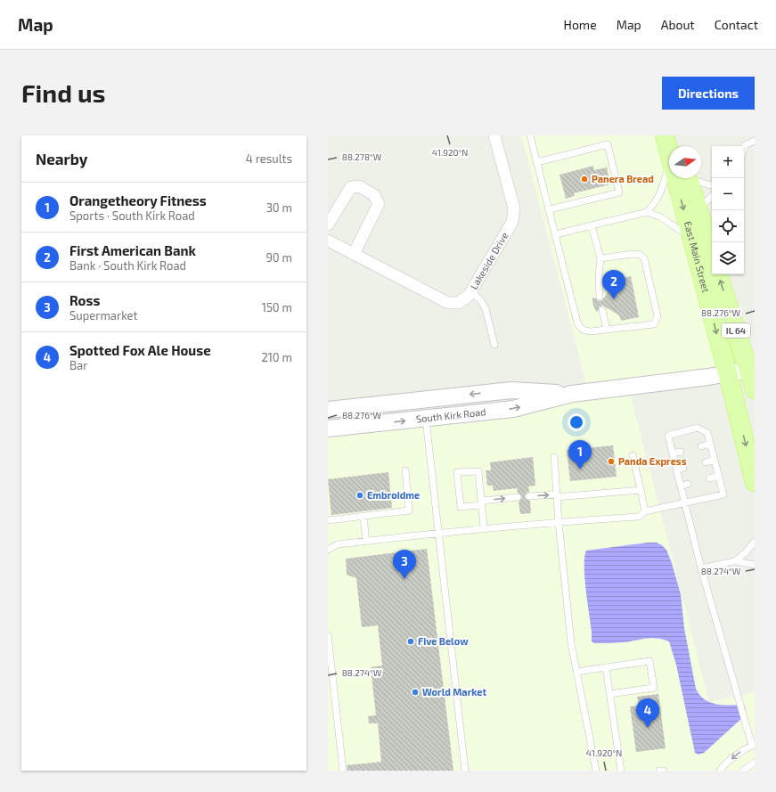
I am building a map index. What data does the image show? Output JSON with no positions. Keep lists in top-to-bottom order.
{
  "streets": {
    "main road": ["East Main Street", "IL 64", "South Kirk Road"],
    "street": ["Lakeside Drive"]
  },
  "crossings": [
    ["East Main Street", "South Kirk Road"]
  ],
  "places": [
    "Panera Bread",
    "Panda Express",
    "Embroidme",
    "Five Below",
    "World Market"
  ],
  "north": "right",
  "page": {
    "header": "Map",
    "nav": [
      "Home",
      "Map",
      "About",
      "Contact"
    ],
    "buttons": "Directions",
    "title": "Find us",
    "heading": ["Nearby", "4 results"],
    "map_buttons": ["+", "−"],
    "list": [
      {
        "mark": "1",
        "name": "Orangetheory Fitness",
        "note": "Sports · South Kirk Road",
        "value": "30 m"
      },
      {
        "mark": "2",
        "name": "First American Bank",
        "note": "Bank · South Kirk Road",
        "value": "90 m"
      },
      {
        "mark": "3",
        "name": "Ross",
        "note": "Supermarket",
        "value": "150 m"
      },
      {
        "mark": "4",
        "name": "Spotted Fox Ale House",
        "note": "Bar",
        "value": "210 m"
      }
    ],
    "pins": [
      "2",
      "1",
      "3",
      "4"
    ]
  },
  "coordinates": [
    "41.920°N",
    "88.278°W",
    "88.276°W",
    "88.274°W"
  ]
}
